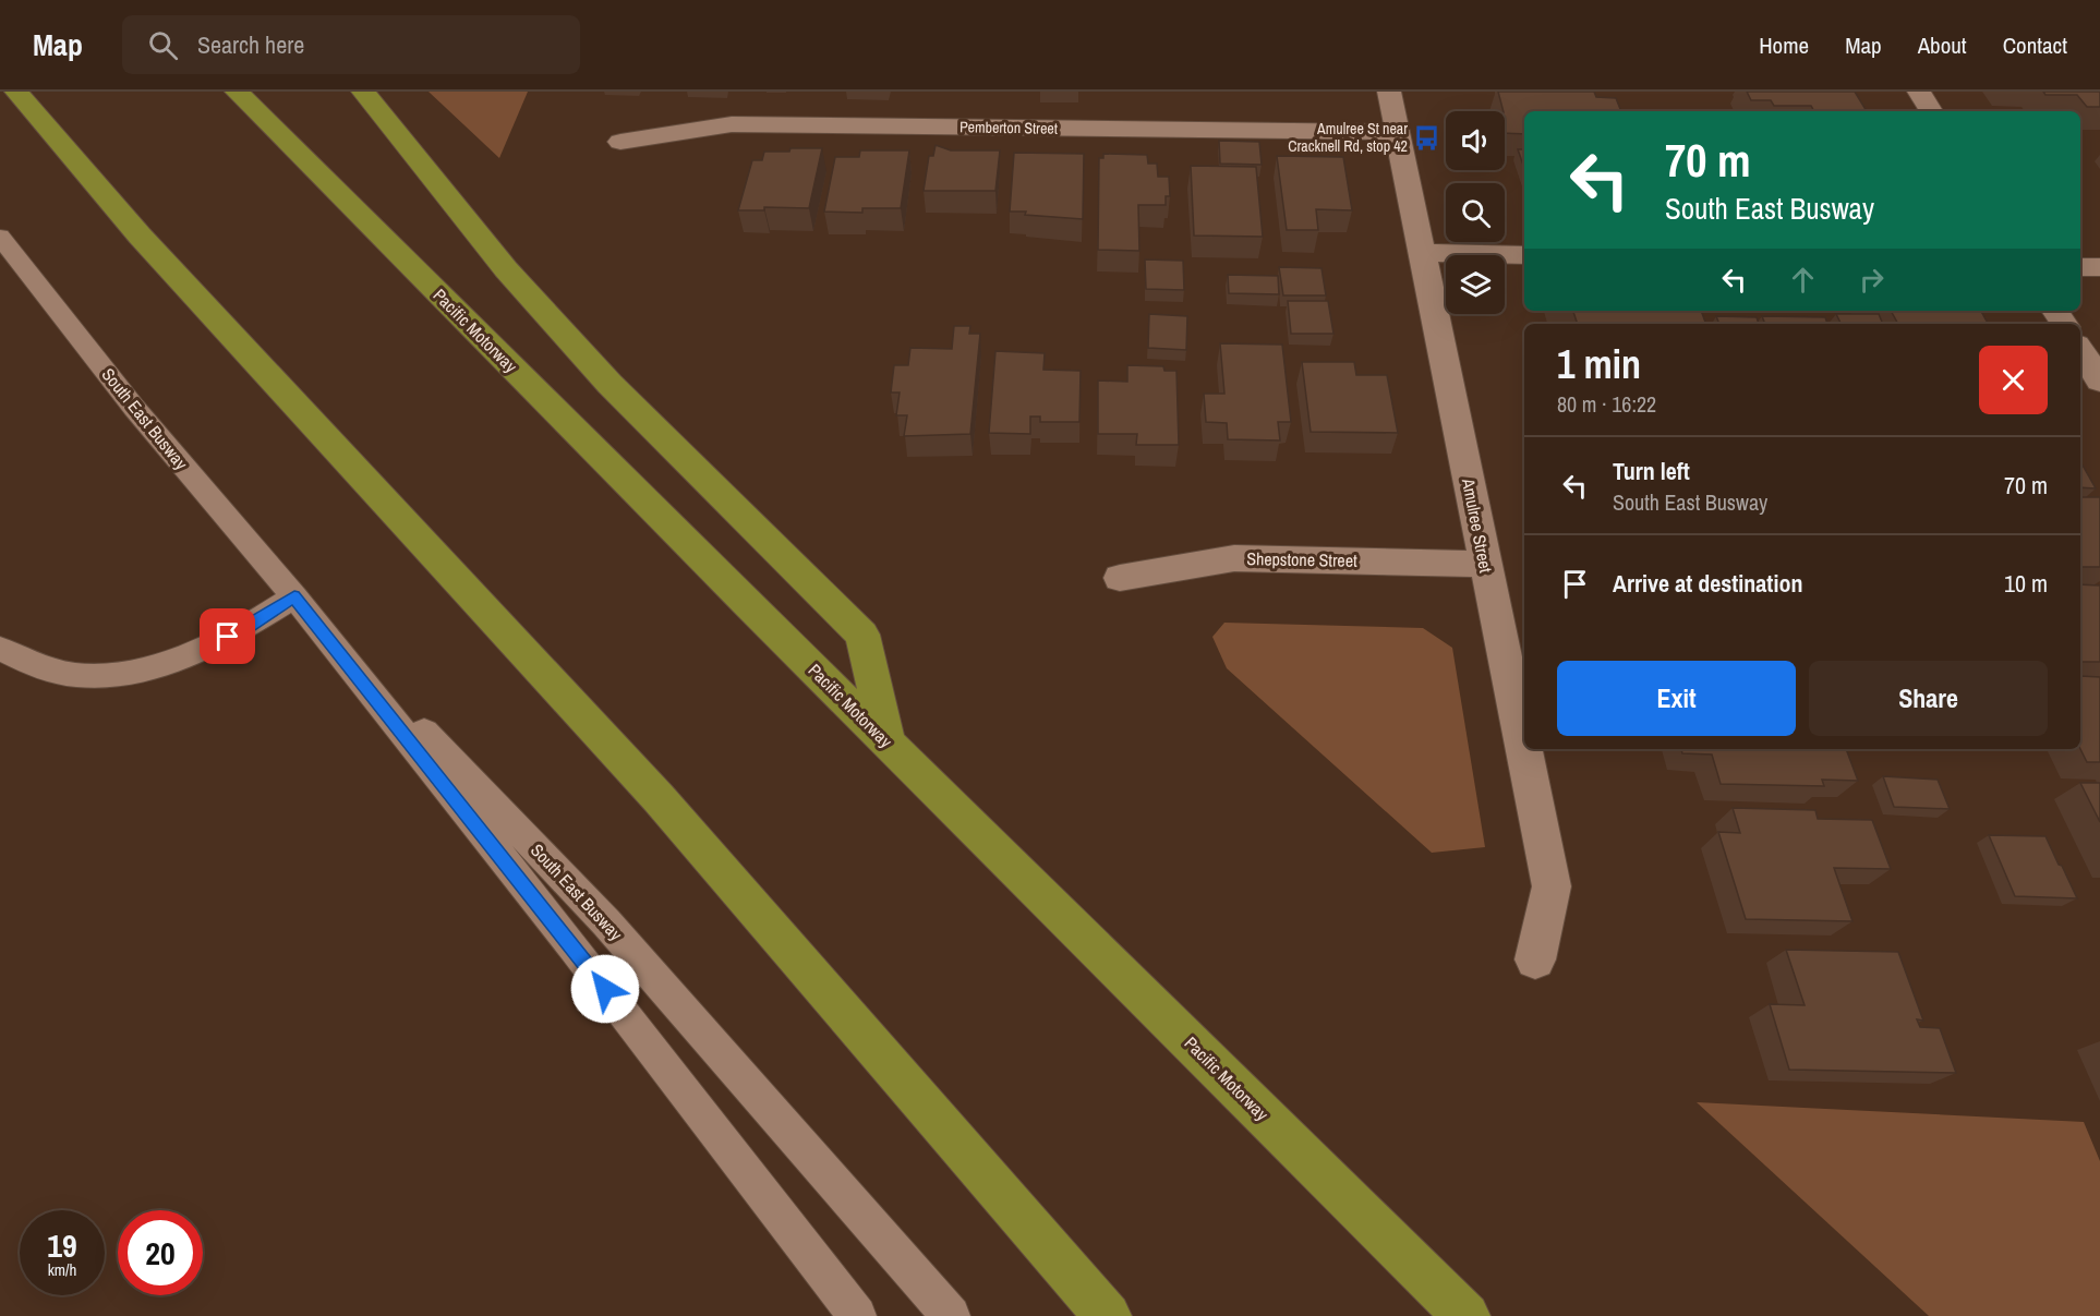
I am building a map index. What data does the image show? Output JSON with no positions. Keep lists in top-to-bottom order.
{
  "streets": {
    "highway": ["Pacific Motorway"],
    "street": ["Pemberton Street", "Amulree Street", "Shepstone Street"],
    "lane": ["South East Busway"]
  },
  "crossings": [
    ["Pemberton Street", "Amulree Street"],
    ["Amulree Street", "Shepstone Street"]
  ],
  "places": {
    "bus stop": ["Amulree St near Cracknell Rd, stop 42"]
  },
  "page": {
    "header": "Map",
    "search": "Search here",
    "nav": [
      "Home",
      "Map",
      "About",
      "Contact"
    ],
    "turn": ["70 m", "South East Busway"],
    "heading": ["1 min", "80 m · 16:22"],
    "list": [
      {
        "name": "Turn left",
        "note": "South East Busway",
        "value": "70 m"
      },
      {
        "name": "Arrive at destination",
        "value": "10 m"
      }
    ],
    "buttons": ["Exit", "Share"],
    "speed": "19 km/h",
    "limit": "20"
  }
}
